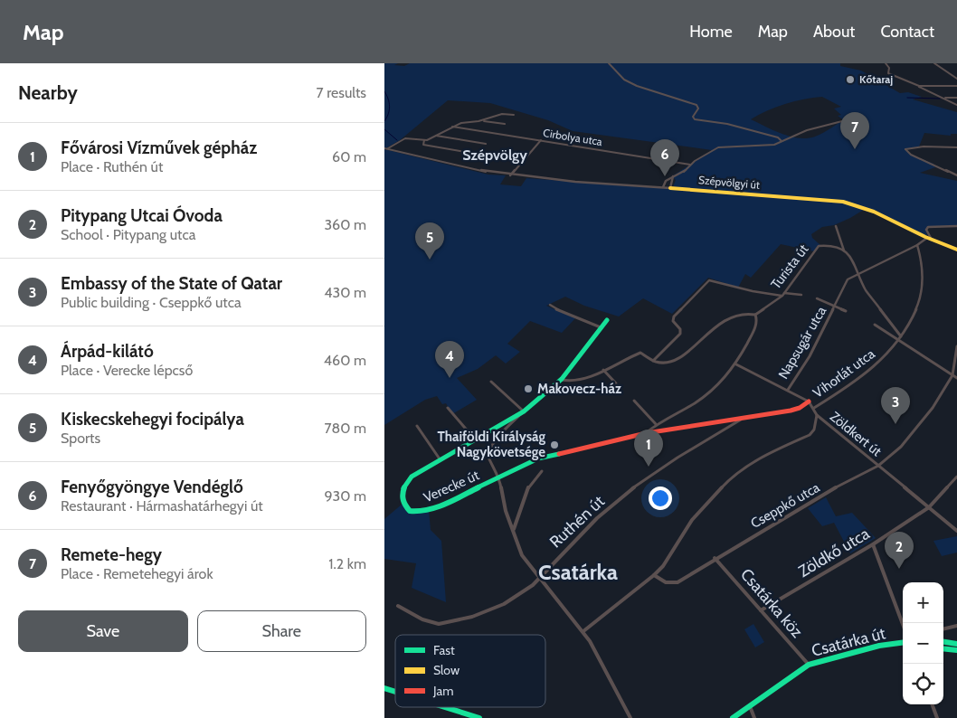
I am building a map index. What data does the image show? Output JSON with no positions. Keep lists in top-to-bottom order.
{
  "streets": {
    "street": [
      "Cirbolya utca",
      "Szépvölgyi út",
      "Turista út",
      "Napsugár utca",
      "Vihorlát utca",
      "Zöldkert út",
      "Verecke út",
      "Cseppkő utca",
      "Ruthén út",
      "Zöldkő utca",
      "Csatárka köz",
      "Csatárka út"
    ]
  },
  "crossings": [
    ["Napsugár utca", "Vihorlát utca"],
    ["Napsugár utca", "Zöldkert út"],
    ["Vihorlát utca", "Zöldkert út"],
    ["Zöldkert út", "Verecke út"],
    ["Zöldkert út", "Cseppkő utca"],
    ["Zöldkert út", "Zöldkő utca"],
    ["Verecke út", "Ruthén út"],
    ["Cseppkő utca", "Csatárka köz"],
    ["Zöldkő utca", "Csatárka köz"],
    ["Csatárka köz", "Csatárka út"]
  ],
  "districts": ["Szépvölgy", "Csatárka"],
  "places": ["Kőtaraj", "Makovecz-ház", "Thaiföldi Királyság Nagykövetsége"],
  "legend": ["Fast", "Slow", "Jam"],
  "page": {
    "header": "Map",
    "nav": [
      "Home",
      "Map",
      "About",
      "Contact"
    ],
    "heading": ["Nearby", "7 results"],
    "pins": [
      "7",
      "6",
      "5",
      "4",
      "3",
      "1",
      "2"
    ],
    "list": [
      {
        "mark": "1",
        "name": "Fővárosi Vízművek gépház",
        "note": "Place · Ruthén út",
        "value": "60 m"
      },
      {
        "mark": "2",
        "name": "Pitypang Utcai Óvoda",
        "note": "School · Pitypang utca",
        "value": "360 m"
      },
      {
        "mark": "3",
        "name": "Embassy of the State of Qatar",
        "note": "Public building · Cseppkő utca",
        "value": "430 m"
      },
      {
        "mark": "4",
        "name": "Árpád-kilátó",
        "note": "Place · Verecke lépcső",
        "value": "460 m"
      },
      {
        "mark": "5",
        "name": "Kiskecskehegyi focipálya",
        "note": "Sports",
        "value": "780 m"
      },
      {
        "mark": "6",
        "name": "Fenyőgyöngye Vendéglő",
        "note": "Restaurant · Hármashatárhegyi út",
        "value": "930 m"
      },
      {
        "mark": "7",
        "name": "Remete-hegy",
        "note": "Place · Remetehegyi árok",
        "value": "1.2 km"
      }
    ],
    "map_buttons": ["+", "−"],
    "buttons": ["Save", "Share"]
  }
}
